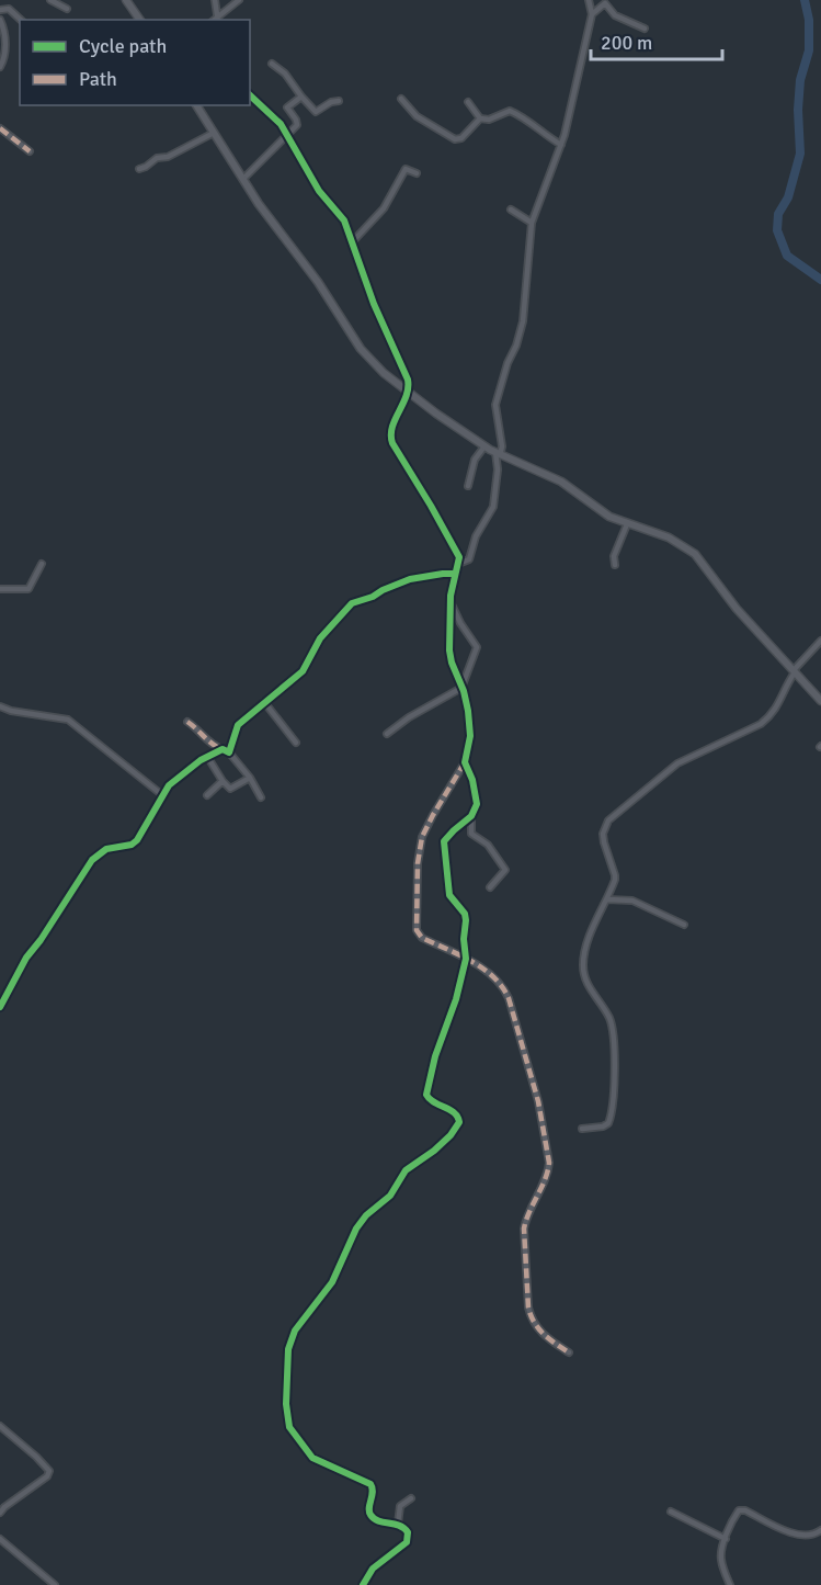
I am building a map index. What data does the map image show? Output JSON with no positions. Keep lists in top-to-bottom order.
{
  "legend": ["Cycle path", "Path"],
  "scale_bar": "200 m"
}
